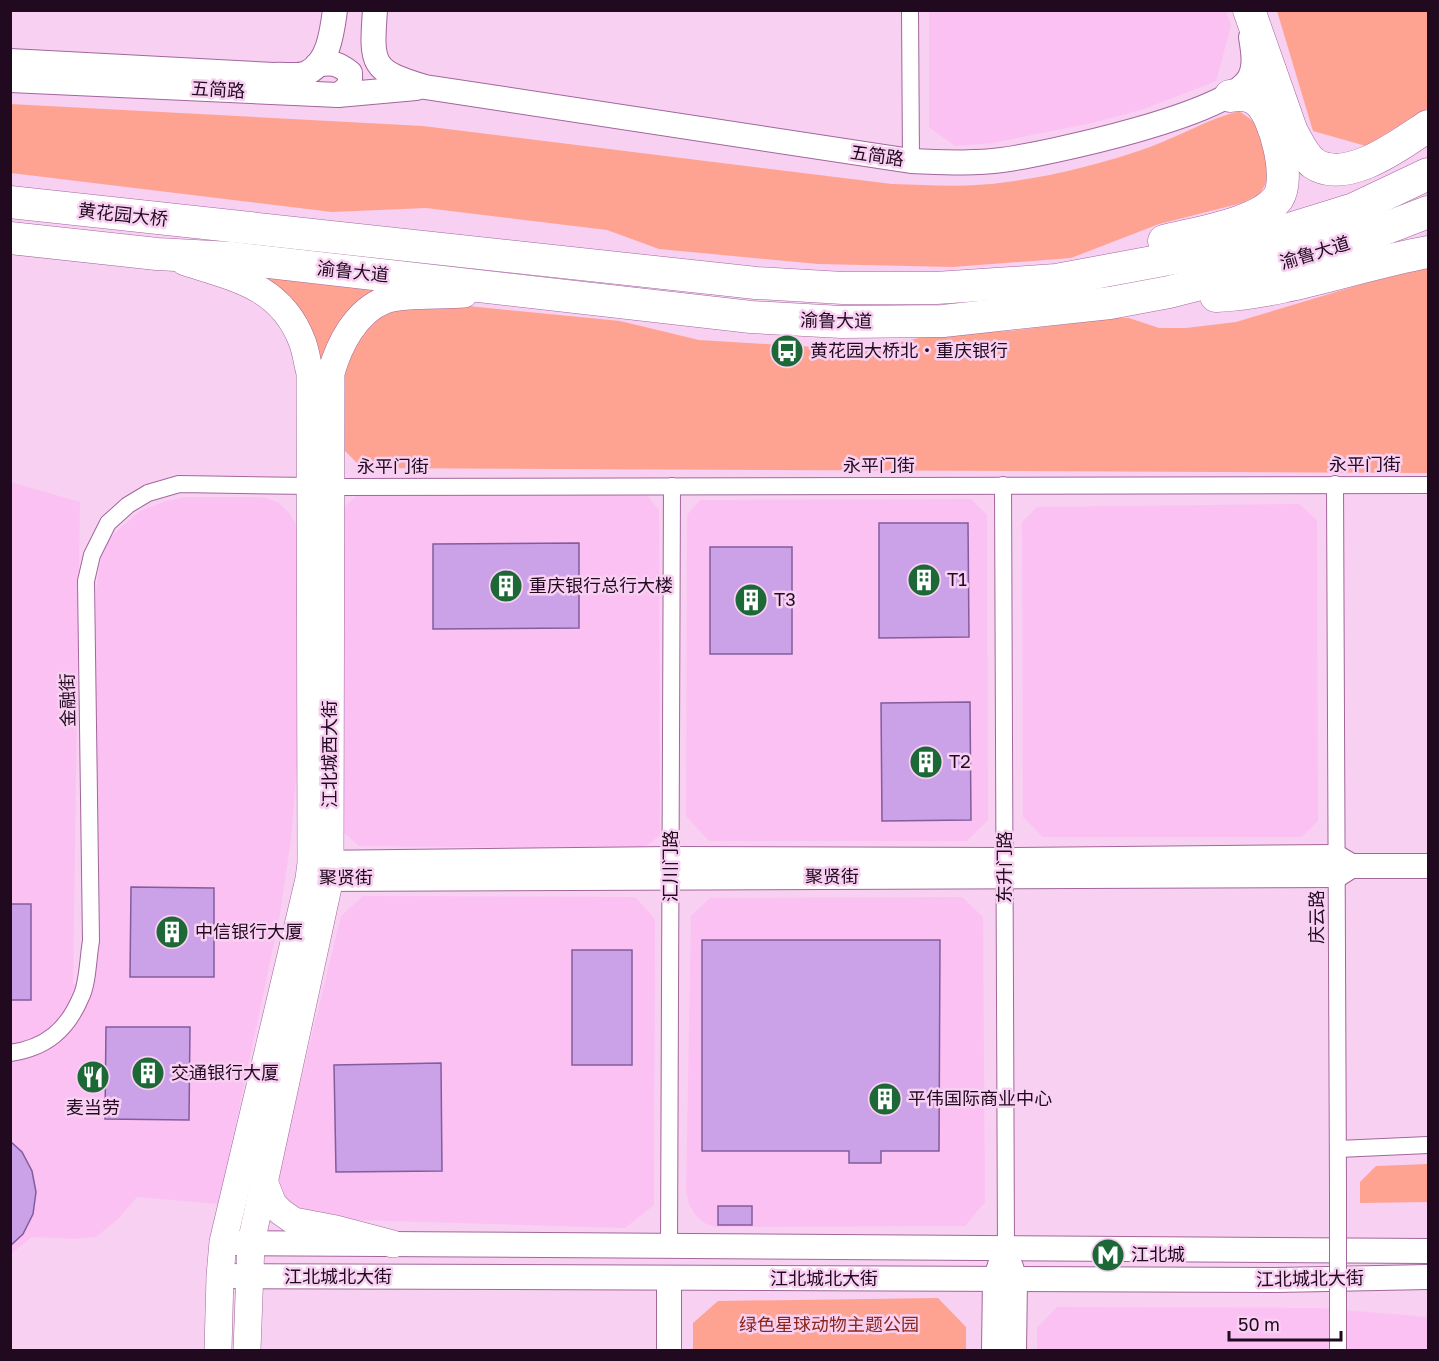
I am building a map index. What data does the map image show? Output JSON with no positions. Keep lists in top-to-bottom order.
{
  "streets": {
    "highway": ["黄花园大桥", "渝鲁大道"],
    "main road": [
      "五简路",
      "江北城西大街",
      "东升门路",
      "聚贤街",
      "江北城北大街"
    ],
    "street": [
      "永平门街",
      "金融街",
      "汇川门路",
      "庆云路"
    ]
  },
  "crossings": [
    ["黄花园大桥", "渝鲁大道"],
    ["黄花园大桥", "江北城西大街"],
    ["渝鲁大道", "江北城西大街"],
    ["永平门街", "金融街"],
    ["永平门街", "江北城西大街"],
    ["永平门街", "汇川门路"],
    ["永平门街", "东升门路"],
    ["永平门街", "庆云路"],
    ["金融街", "江北城西大街"],
    ["江北城西大街", "聚贤街"],
    ["江北城西大街", "江北城北大街"],
    ["汇川门路", "聚贤街"],
    ["汇川门路", "江北城北大街"],
    ["东升门路", "聚贤街"],
    ["东升门路", "江北城北大街"],
    ["聚贤街", "庆云路"]
  ],
  "parks": ["绿色星球动物主题公园"],
  "places": {
    "bus stop": ["黄花园大桥北‧重庆银行"],
    "building": [
      "T1",
      "重庆银行总行大楼",
      "T3",
      "T2",
      "中信银行大厦",
      "交通银行大厦",
      "平伟国际商业中心"
    ],
    "restaurant": ["麦当劳"],
    "metro station": ["江北城"]
  },
  "scale_bar": "50 m"
}
